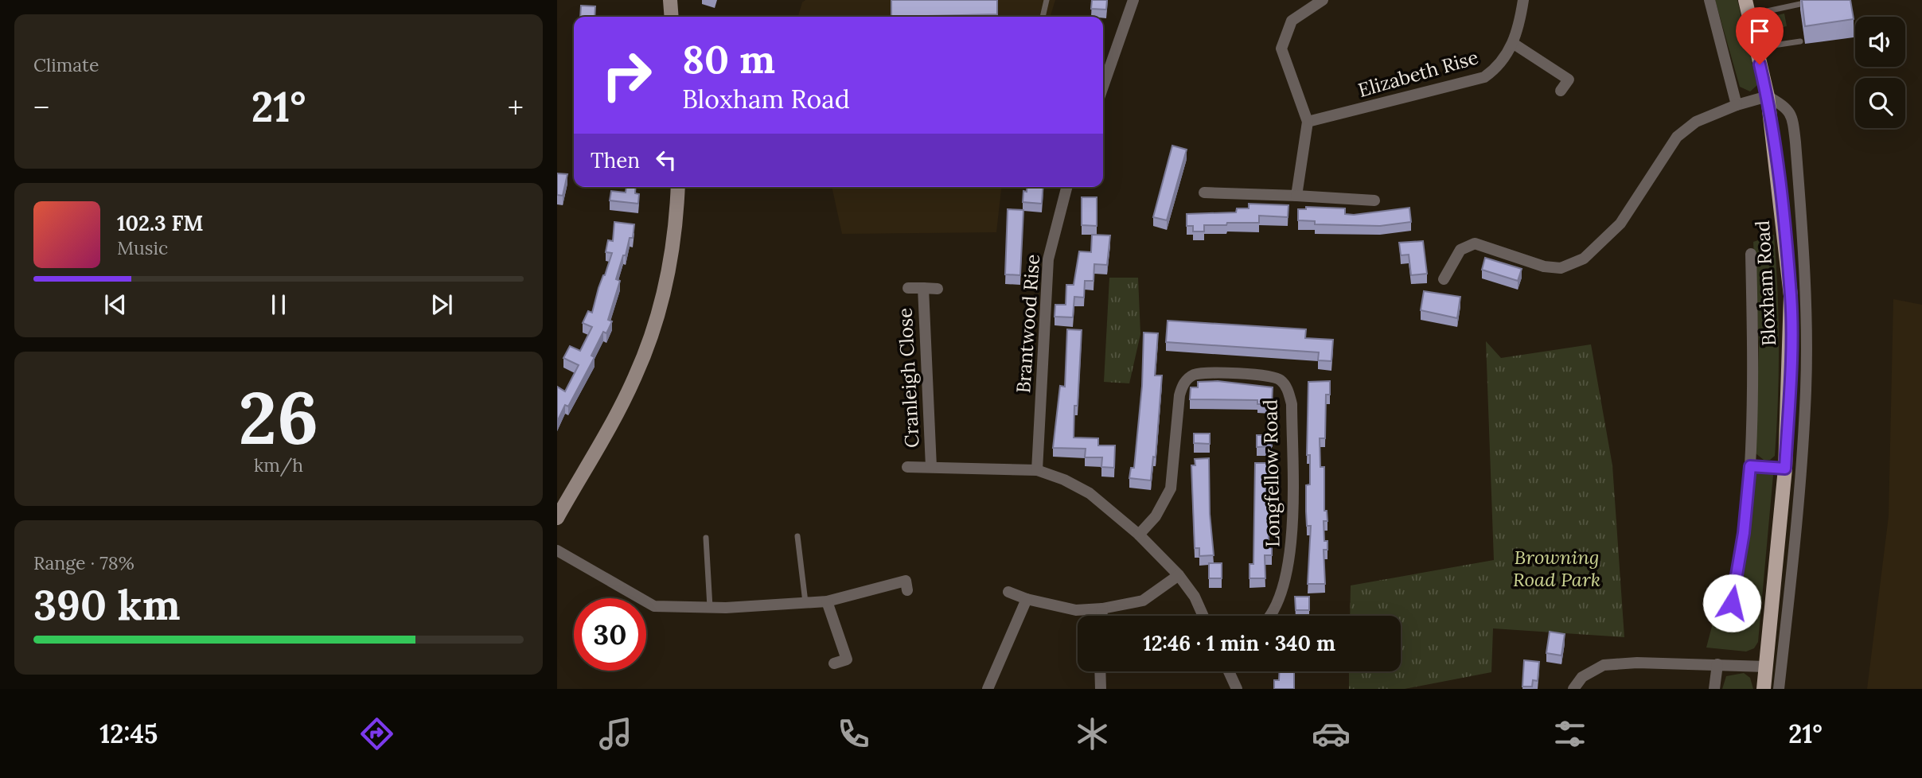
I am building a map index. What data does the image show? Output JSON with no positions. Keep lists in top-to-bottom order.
{
  "streets": {
    "main road": ["Bloxham Road"],
    "street": [
      "Elizabeth Rise",
      "Brantwood Rise",
      "Cranleigh Close",
      "Longfellow Road"
    ]
  },
  "parks": ["Browning Road Park"],
  "page": {
    "tile": [
      "Climate",
      ["26", "km/h"],
      ["Range · 78%", "390 km"]
    ],
    "turn": ["80 m", "Bloxham Road"],
    "heat": ["−", "21°", "+"],
    "then": "Then",
    "song": ["102.3 FM", "Music"],
    "limit": "30",
    "trip": "12:46 · 1 min · 340 m",
    "tabs": ["12:45", "21°"]
  }
}
